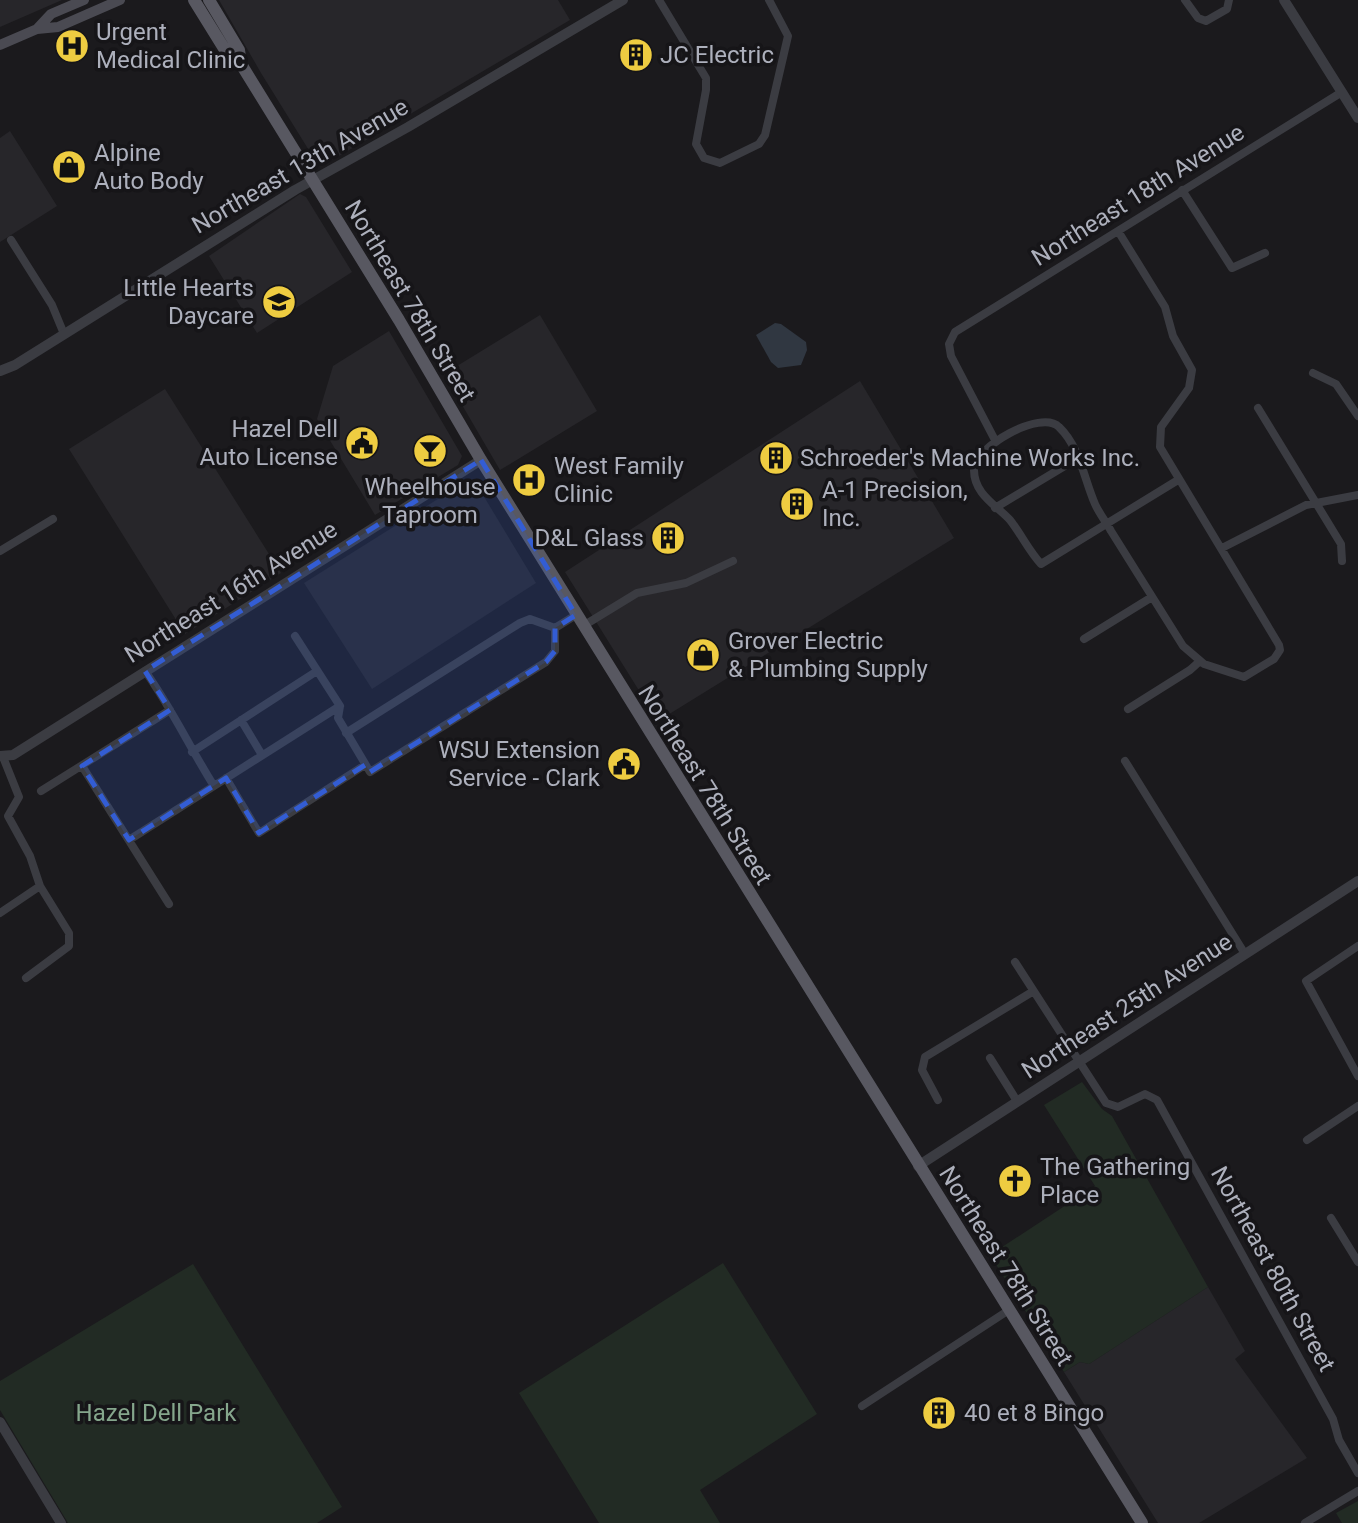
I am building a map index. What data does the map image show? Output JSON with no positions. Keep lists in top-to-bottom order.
{
  "streets": {
    "main road": ["Northeast 78th Street"],
    "street": [
      "Northeast 13th Avenue",
      "Northeast 18th Avenue",
      "Northeast 16th Avenue",
      "Northeast 25th Avenue",
      "Northeast 80th Street"
    ]
  },
  "crossings": [
    ["Northeast 13th Avenue", "Northeast 78th Street"],
    ["Northeast 78th Street", "Northeast 16th Avenue"],
    ["Northeast 78th Street", "Northeast 25th Avenue"],
    ["Northeast 25th Avenue", "Northeast 80th Street"]
  ],
  "parks": ["Hazel Dell Park"],
  "places": {
    "hospital": ["Urgent Medical Clinic", "West Family Clinic"],
    "building": [
      "JC Electric",
      "Schroeder's Machine Works Inc.",
      "A-1 Precision, Inc.",
      "D&L Glass",
      "40 et 8 Bingo"
    ],
    "shop": ["Alpine Auto Body", "Grover Electric & Plumbing Supply"],
    "school or university": ["Little Hearts Daycare"],
    "public building": ["Hazel Dell Auto License", "WSU Extension Service - Clark"],
    "bar": ["Wheelhouse Taproom"],
    "church": ["The Gathering Place"]
  }
}
